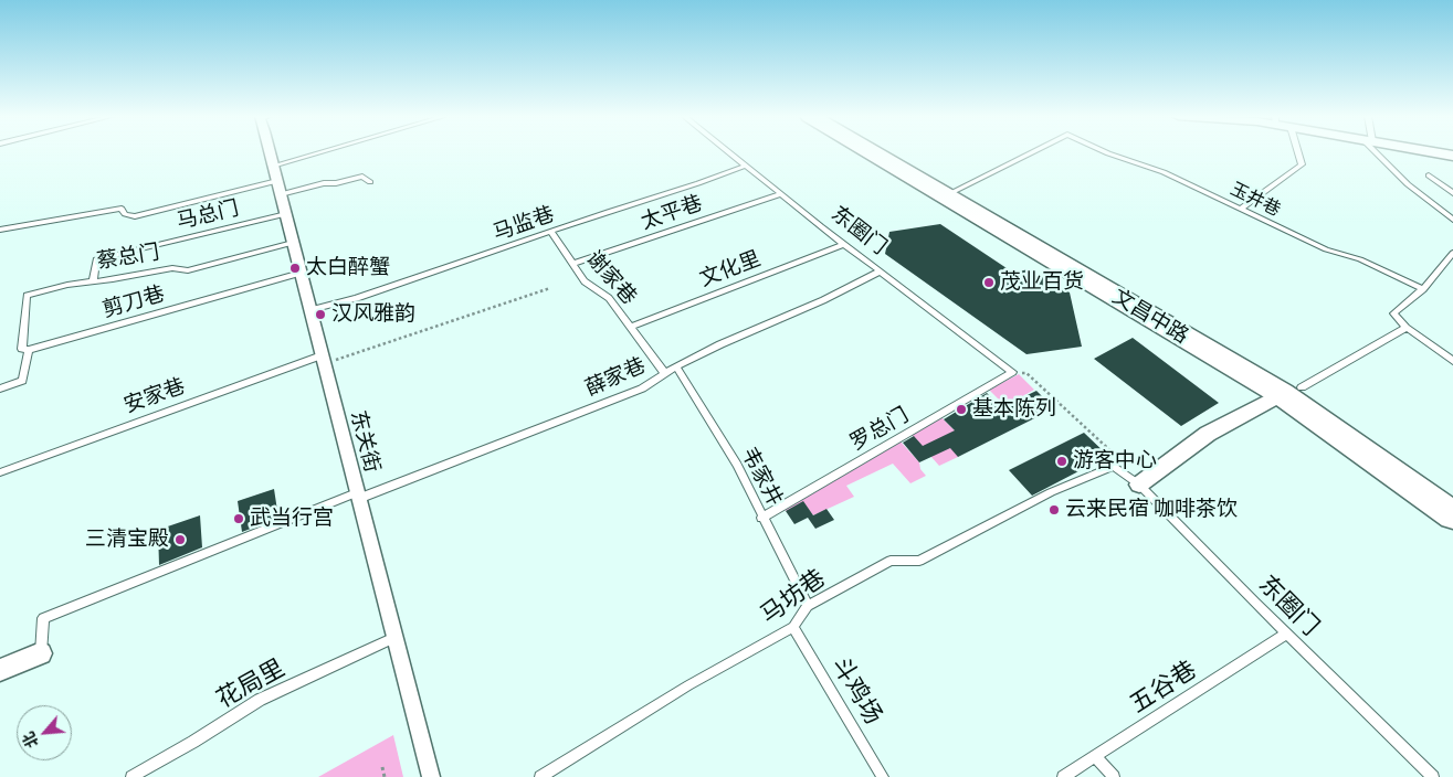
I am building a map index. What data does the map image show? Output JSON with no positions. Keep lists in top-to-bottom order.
{
  "streets": {
    "main road": ["文昌中路"],
    "street": ["东关街"],
    "lane": [
      "玉井巷",
      "太平巷",
      "马总门",
      "马监巷",
      "东圈门",
      "蔡总门",
      "文化里",
      "谢家巷",
      "剪刀巷",
      "薛家巷",
      "安家巷",
      "罗总门",
      "韦家井",
      "马坊巷",
      "花局里",
      "五谷巷",
      "斗鸡场"
    ]
  },
  "crossings": [
    ["玉井巷", "文昌中路"],
    ["太平巷", "东圈门"],
    ["太平巷", "谢家巷"],
    ["马总门", "蔡总门"],
    ["马总门", "东关街"],
    ["马监巷", "东圈门"],
    ["马监巷", "谢家巷"],
    ["马监巷", "东关街"],
    ["东圈门", "文化里"],
    ["东圈门", "薛家巷"],
    ["东圈门", "罗总门"],
    ["东圈门", "马坊巷"],
    ["东圈门", "五谷巷"],
    ["蔡总门", "剪刀巷"],
    ["蔡总门", "东关街"],
    ["文化里", "谢家巷"],
    ["谢家巷", "薛家巷"],
    ["剪刀巷", "东关街"],
    ["薛家巷", "东关街"],
    ["薛家巷", "韦家井"],
    ["安家巷", "东关街"],
    ["罗总门", "韦家井"],
    ["东关街", "花局里"],
    ["韦家井", "马坊巷"],
    ["马坊巷", "斗鸡场"]
  ],
  "places": [
    "太白醉蟹",
    "茂业百货",
    "汉风雅韵",
    "基本陈列",
    "游客中心",
    "云来民宿 咖啡茶饮",
    "武当行宫",
    "三清宝殿"
  ],
  "north": "bottom left"
}
